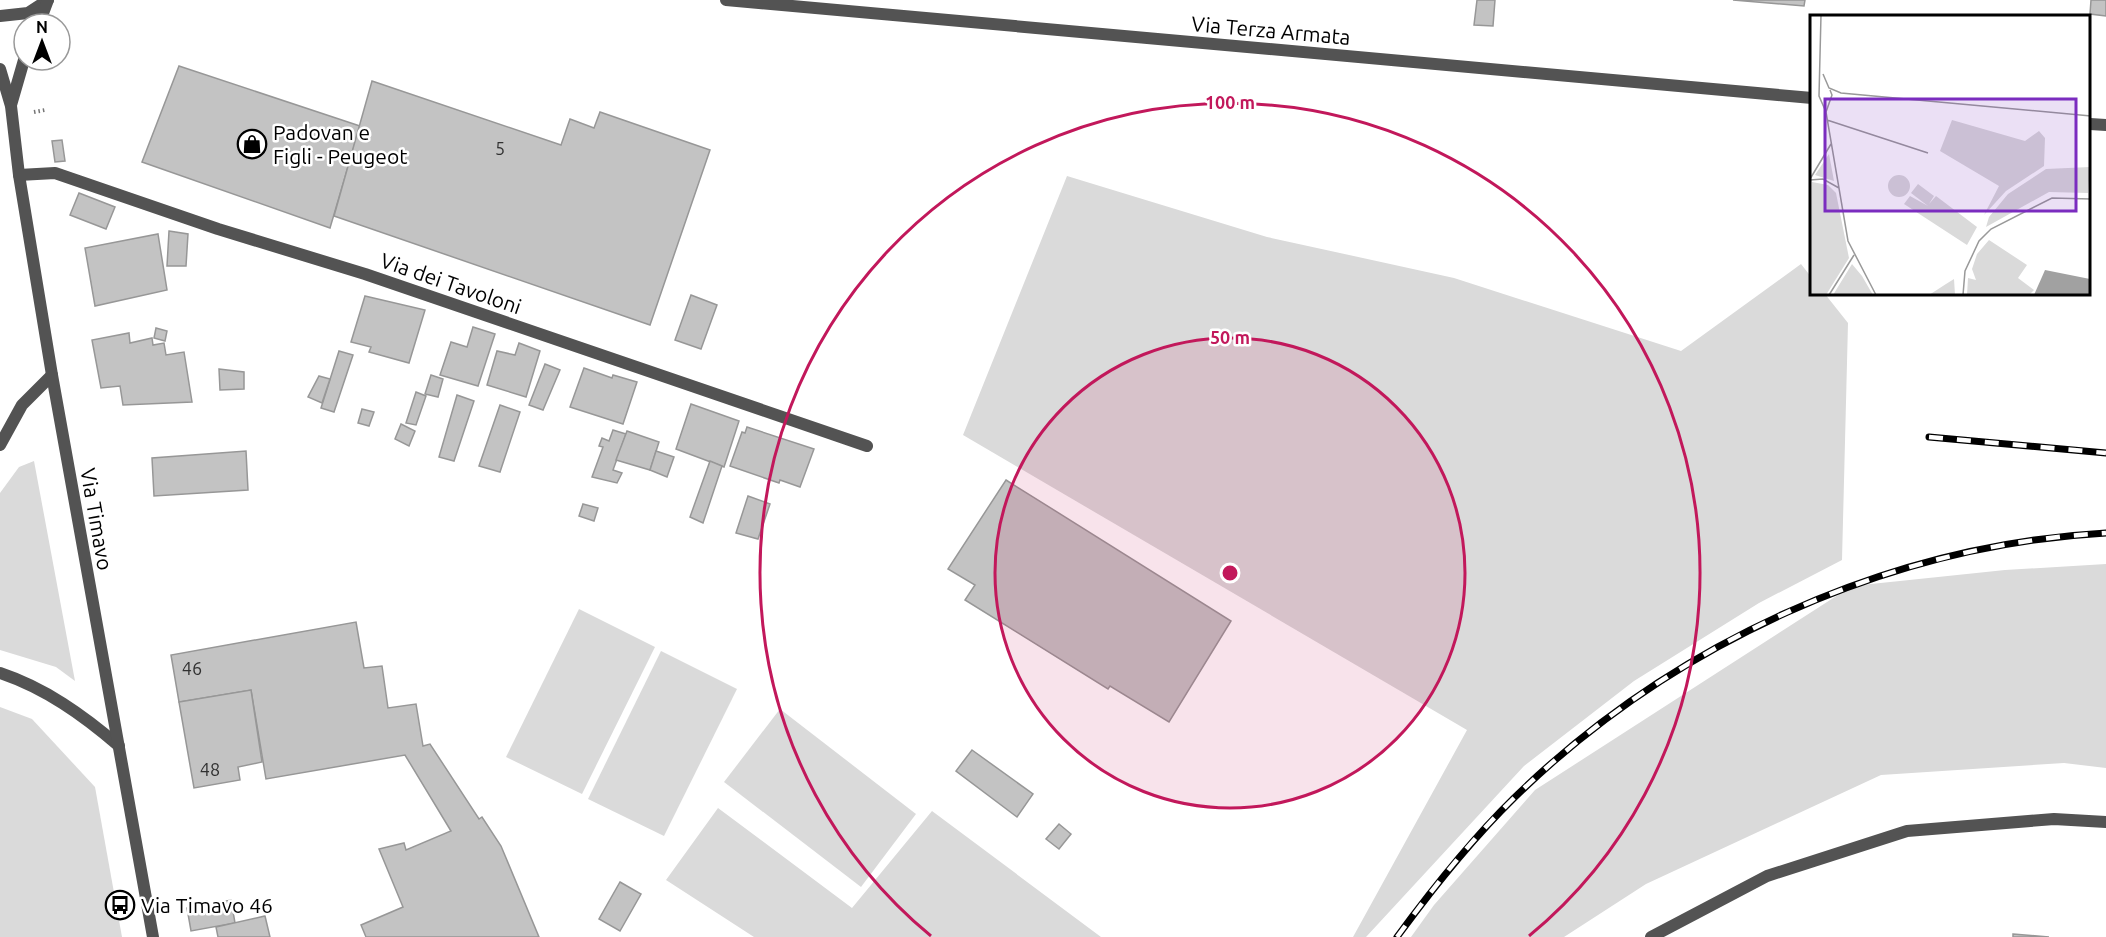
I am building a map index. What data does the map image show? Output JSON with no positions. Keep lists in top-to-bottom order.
{
  "streets": {
    "street": ["Via Terza Armata", "Via dei Tavoloni", "Via Timavo"]
  },
  "crossings": [
    ["Via dei Tavoloni", "Via Timavo"]
  ],
  "places": {
    "shop": ["Padovan e Figli - Peugeot"],
    "bus stop": ["Via Timavo 46"]
  },
  "house_numbers": ["5", "46", "48"],
  "north": "top",
  "rings": ["100 m", "50 m"]
}
